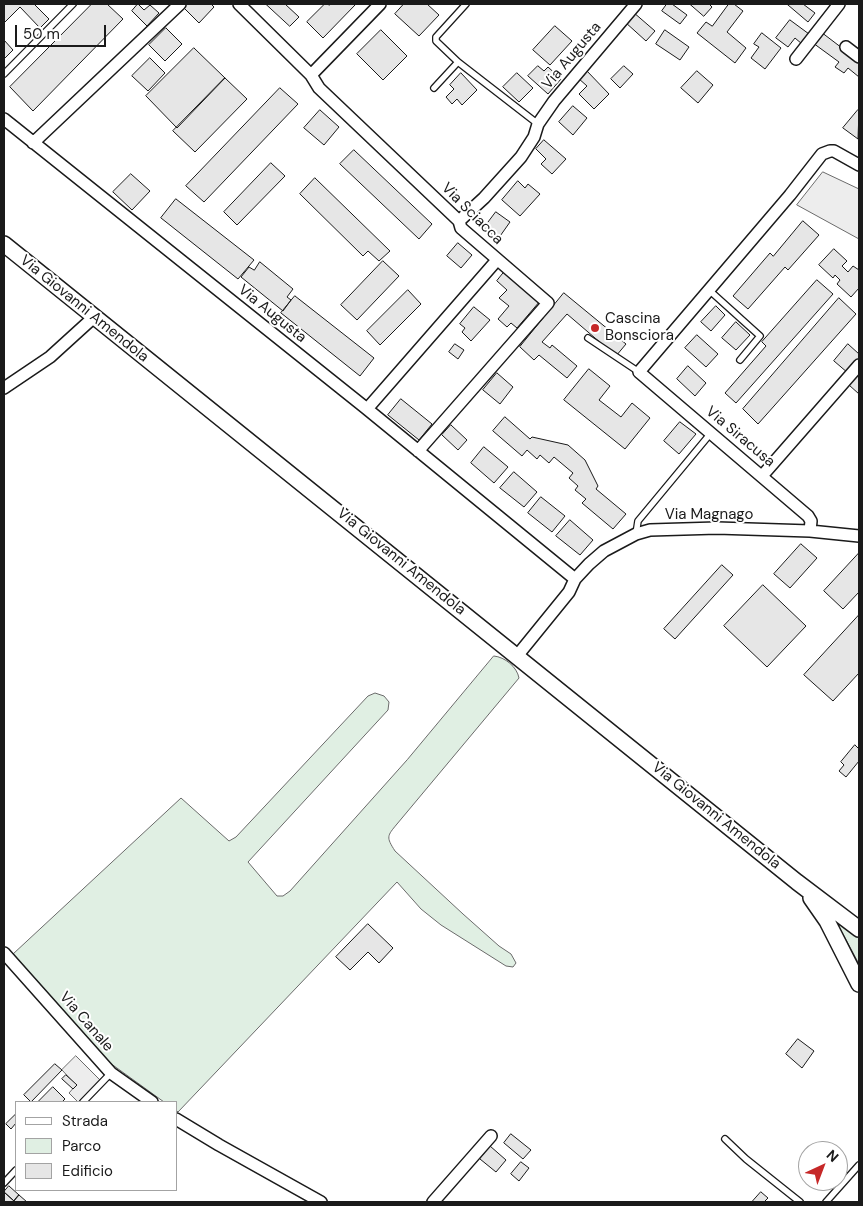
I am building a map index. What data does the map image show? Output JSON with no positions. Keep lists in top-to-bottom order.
{
  "streets": {
    "main road": ["Via Giovanni Amendola"],
    "street": [
      "Via Augusta",
      "Via Sciacca",
      "Via Siracusa",
      "Via Magnago",
      "Via Canale"
    ]
  },
  "crossings": [
    ["Via Augusta", "Via Sciacca"],
    ["Via Giovanni Amendola", "Via Magnago"],
    ["Via Siracusa", "Via Magnago"]
  ],
  "places": ["Cascina Bonsciora"],
  "legend": ["Strada", "Parco", "Edificio"],
  "scale_bar": "50 m",
  "north": "top right"
}
